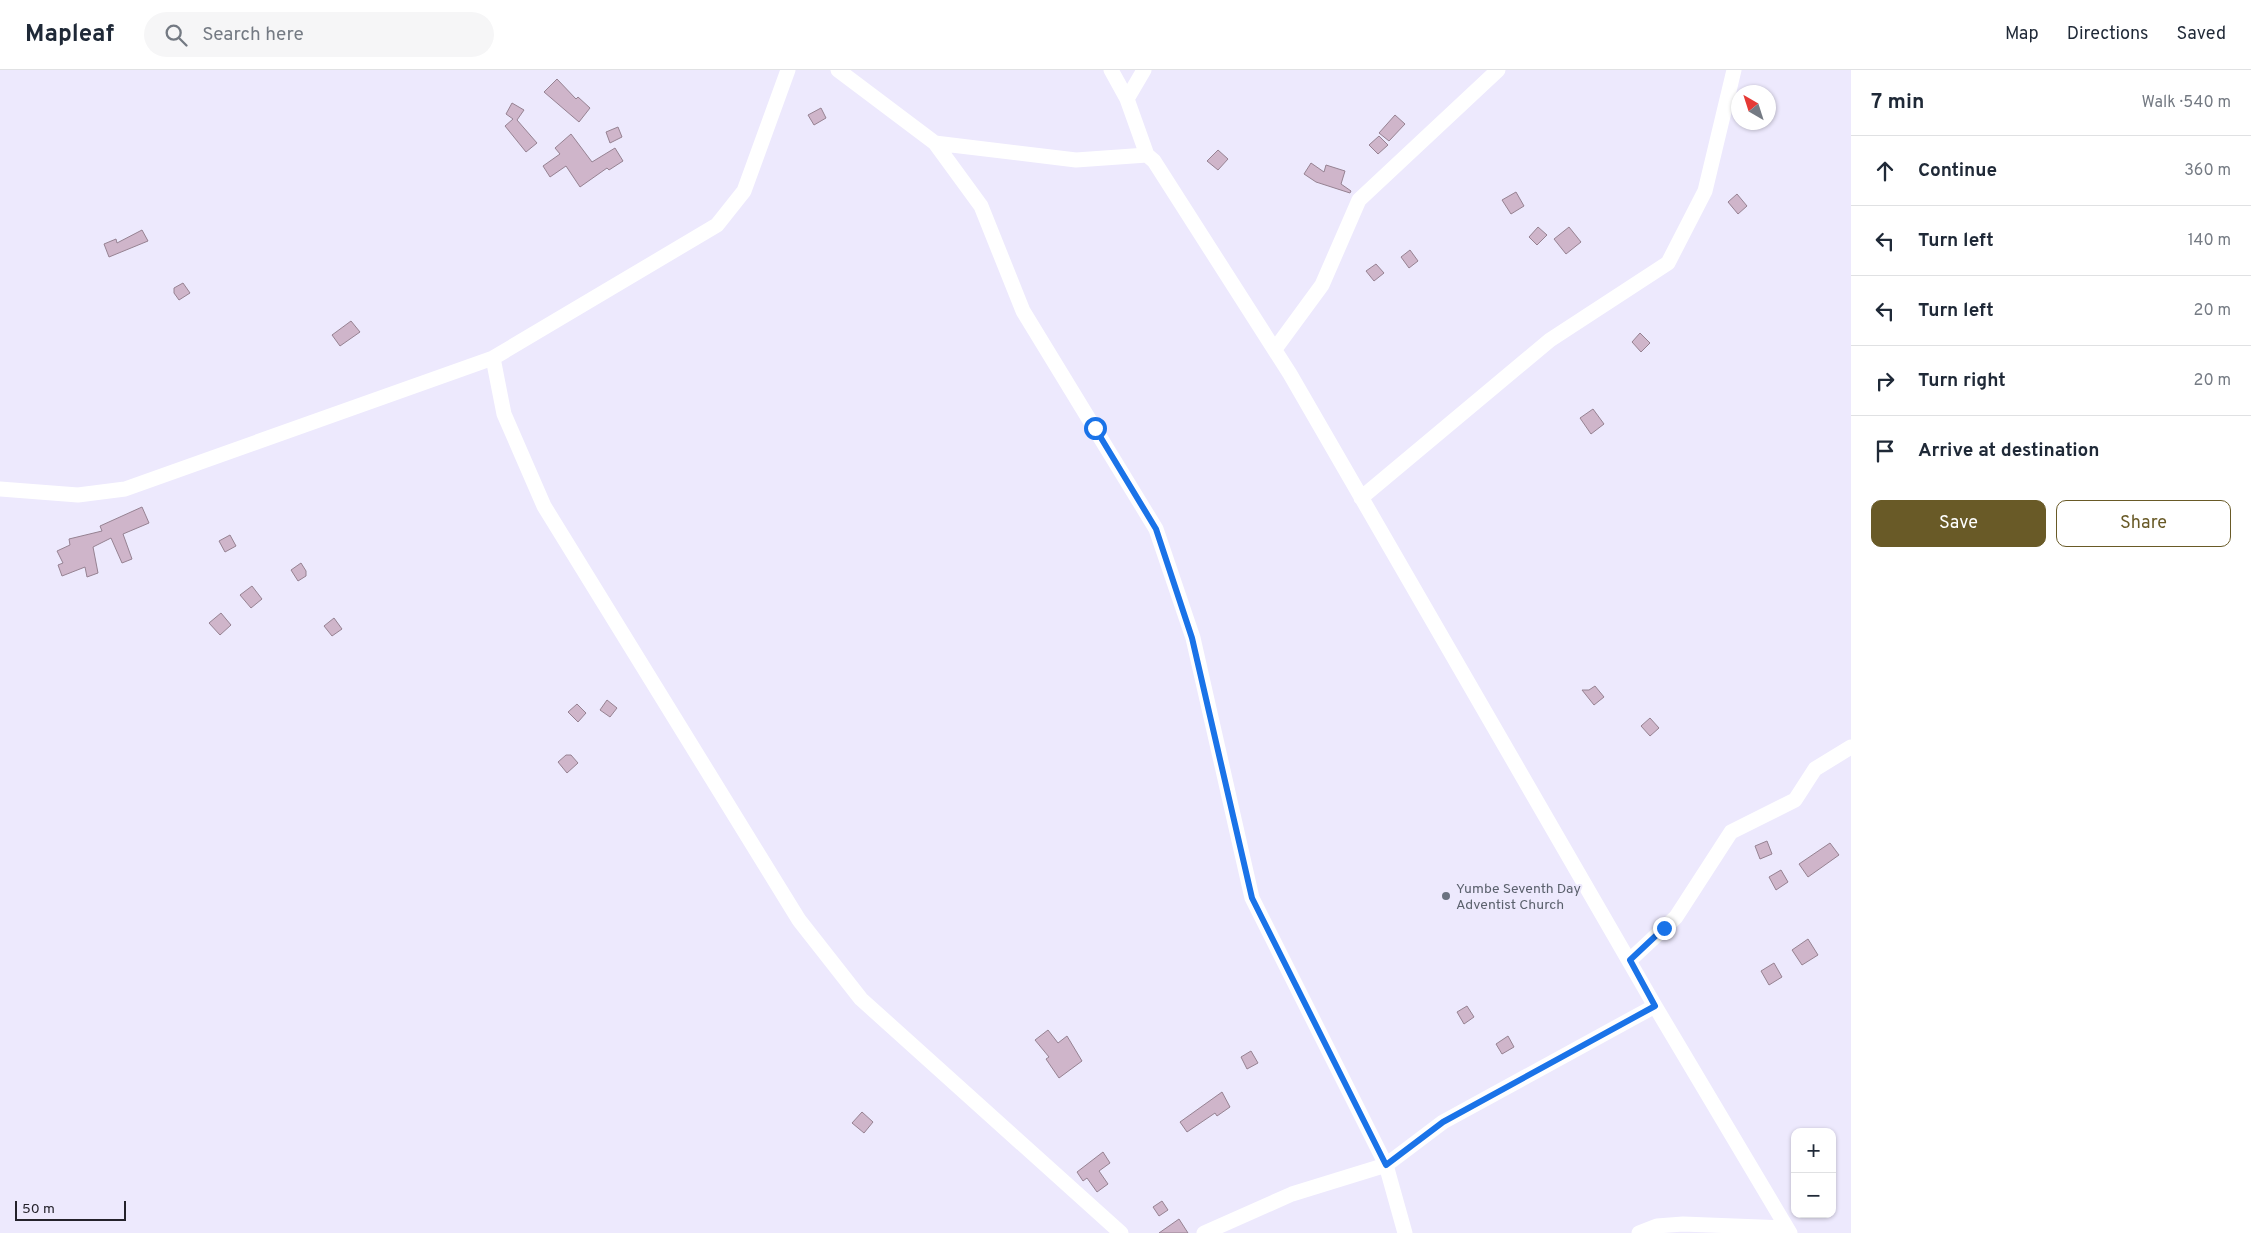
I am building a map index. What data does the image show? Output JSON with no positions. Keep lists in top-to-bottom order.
{
  "places": ["Yumbe Seventh Day Adventist Church"],
  "scale_bar": "50 m",
  "north": "top left",
  "page": {
    "header": "Mapleaf",
    "search": "Search here",
    "nav": ["Map", "Directions", "Saved"],
    "heading": ["7 min", "Walk · 540 m"],
    "list": [
      ["Continue", "360 m"],
      ["Turn left", "140 m"],
      ["Turn left", "20 m"],
      ["Turn right", "20 m"],
      "Arrive at destination"
    ],
    "buttons": ["Save", "Share"],
    "map_buttons": ["+", "−"],
    "scale": "50 m"
  }
}
